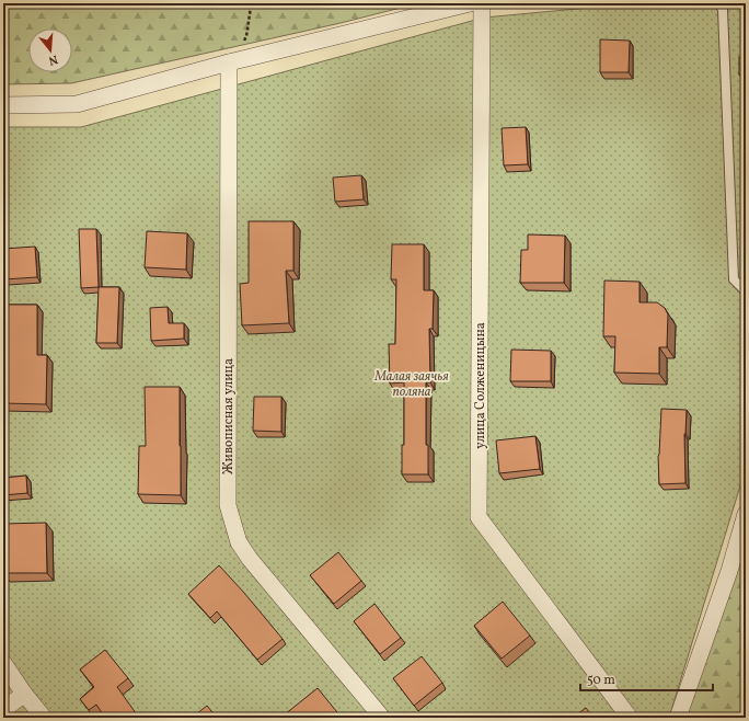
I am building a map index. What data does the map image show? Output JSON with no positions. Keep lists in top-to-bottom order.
{
  "streets": {
    "street": ["улица Солженицына", "Живописная улица"]
  },
  "parks": ["Малая заячья поляна"],
  "scale_bar": "50 m",
  "north": "bottom"
}
